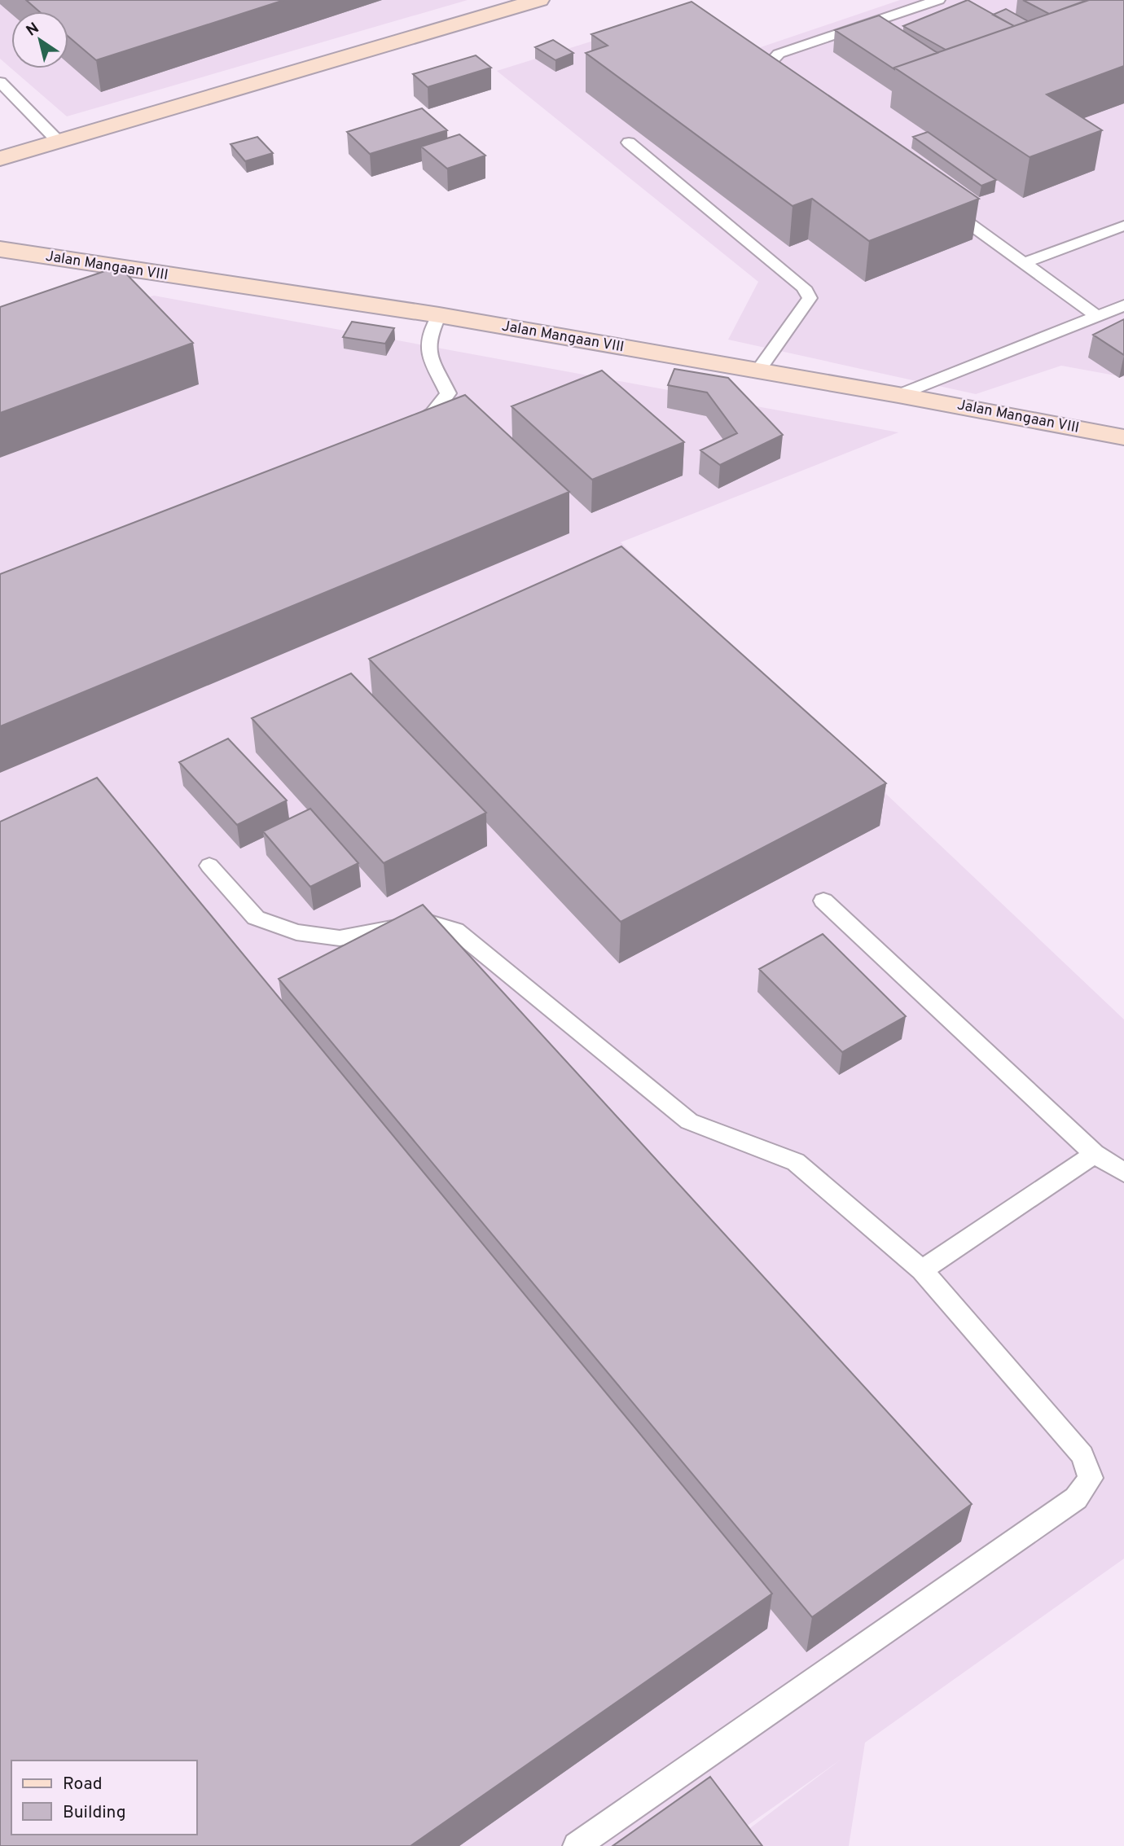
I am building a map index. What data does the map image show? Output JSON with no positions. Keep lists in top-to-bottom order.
{
  "streets": {
    "street": ["Jalan Mangaan VIII"]
  },
  "legend": ["Road", "Building"],
  "north": "top left"
}
